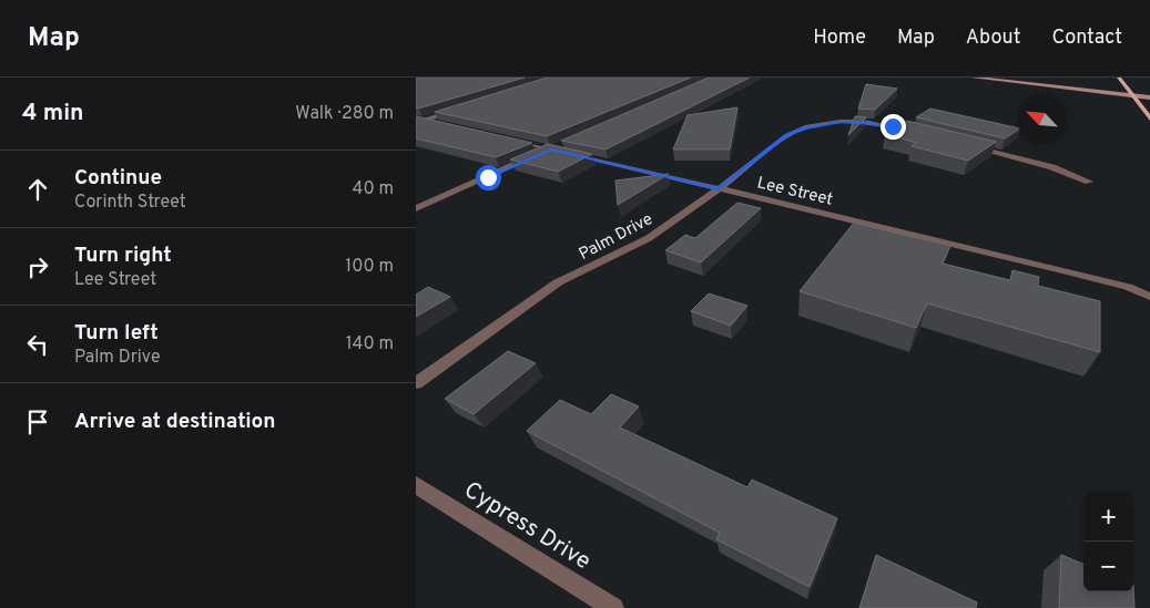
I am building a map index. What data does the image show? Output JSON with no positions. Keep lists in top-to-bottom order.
{
  "streets": {
    "street": ["Lee Street", "Palm Drive", "Cypress Drive"]
  },
  "crossings": [
    ["Lee Street", "Palm Drive"]
  ],
  "north": "top left",
  "page": {
    "header": "Map",
    "nav": [
      "Home",
      "Map",
      "About",
      "Contact"
    ],
    "heading": ["4 min", "Walk · 280 m"],
    "list": [
      ["Continue", "Corinth Street", "40 m"],
      ["Turn right", "Lee Street", "100 m"],
      ["Turn left", "Palm Drive", "140 m"],
      "Arrive at destination"
    ],
    "map_buttons": ["+", "−"]
  }
}
